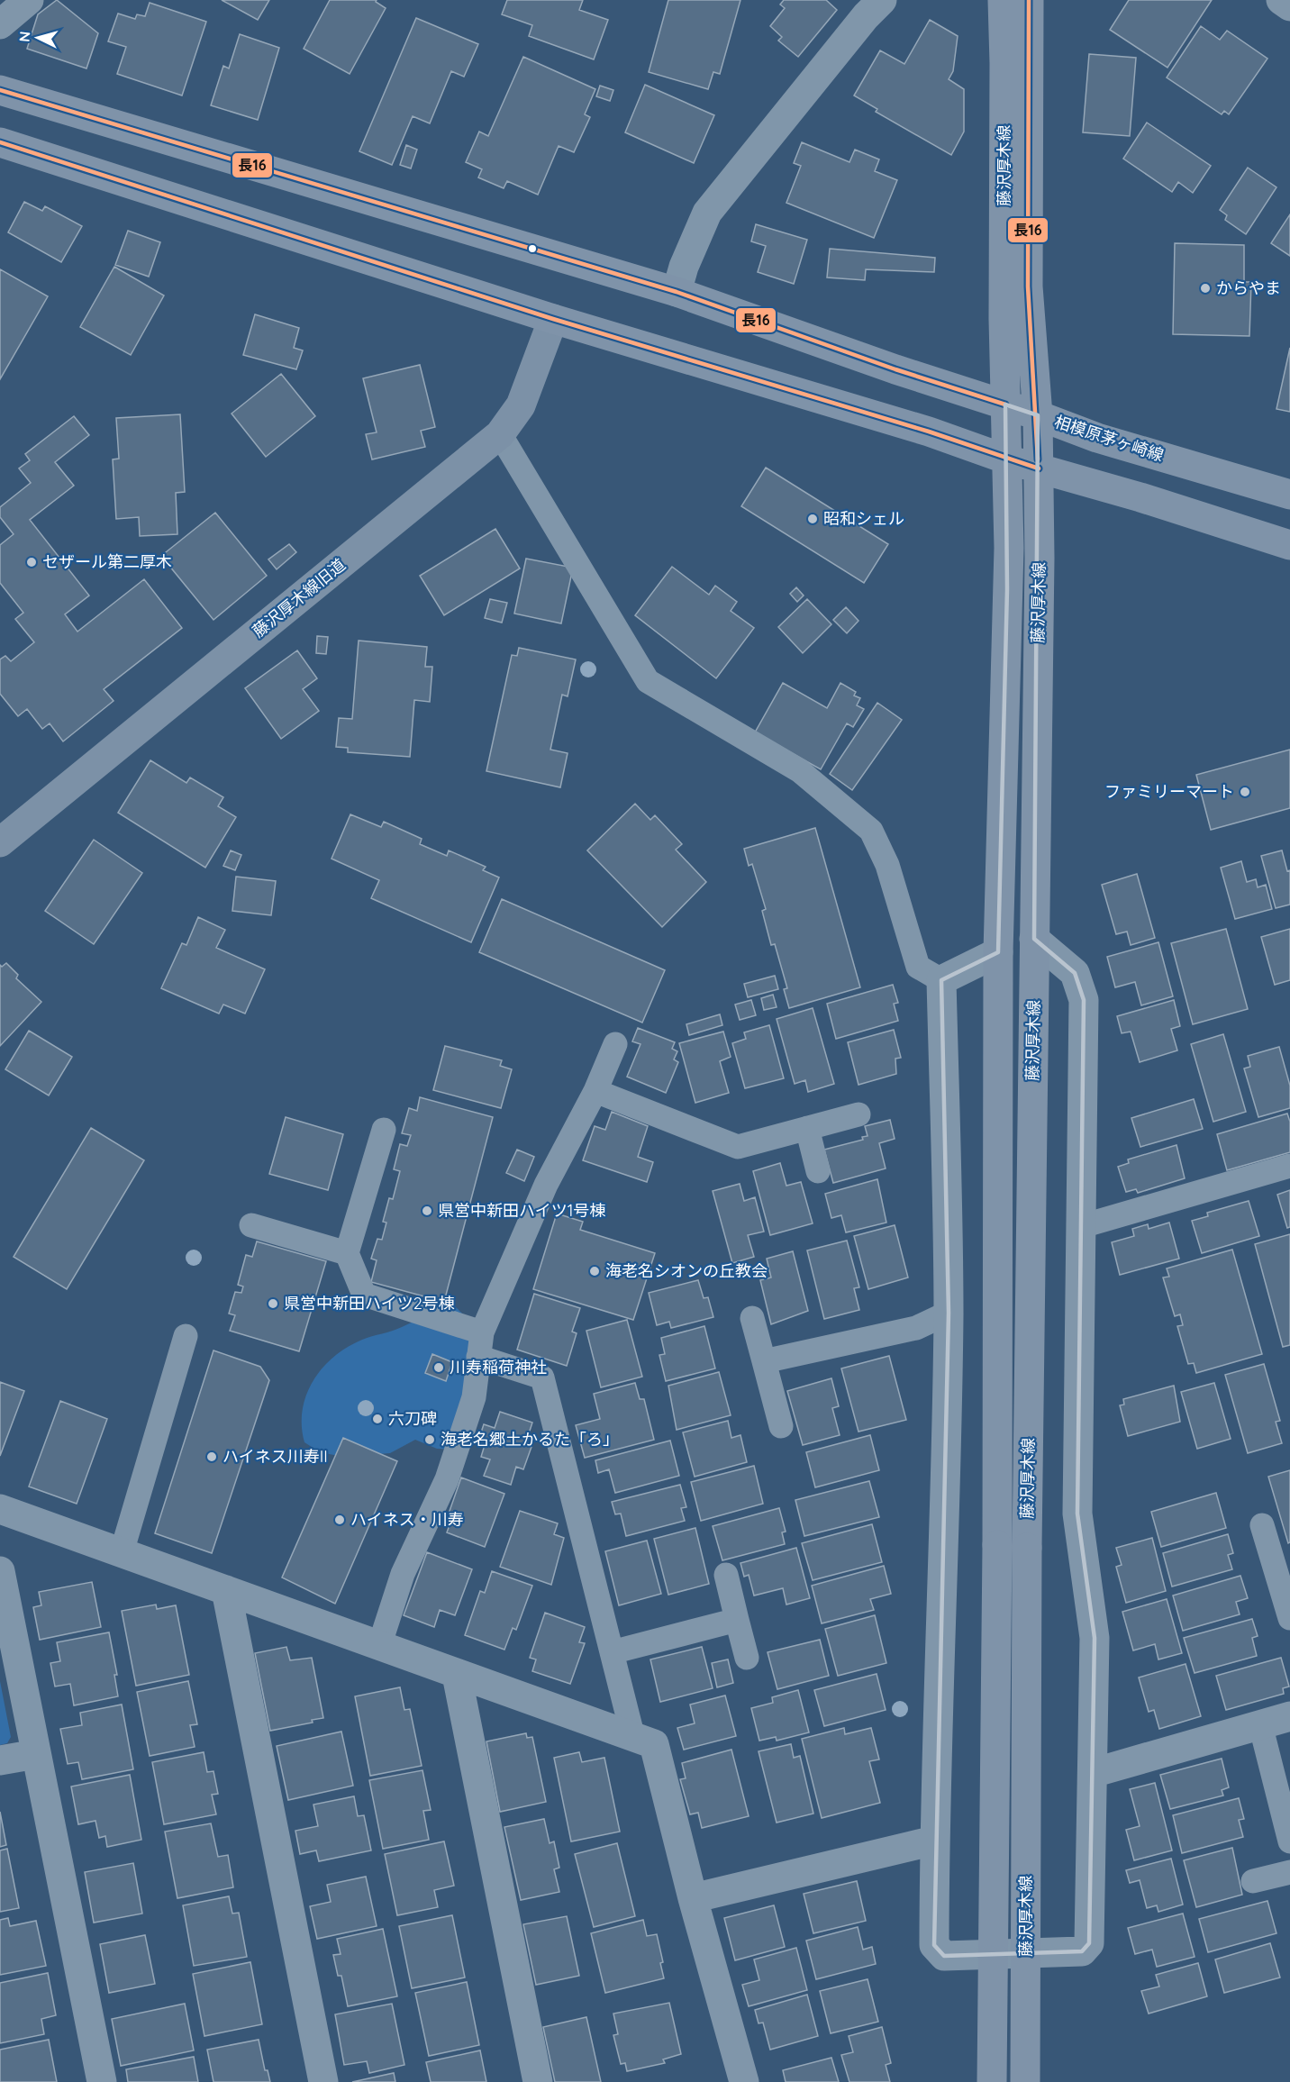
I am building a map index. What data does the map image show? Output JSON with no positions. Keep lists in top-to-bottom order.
{
  "streets": {
    "main road": ["藤沢厚木線", "相模原茅ヶ崎線"],
    "street": ["藤沢厚木線旧道"]
  },
  "crossings": [
    ["藤沢厚木線", "相模原茅ヶ崎線"]
  ],
  "places": [
    "からやま",
    "昭和シェル",
    "セザール第二厚木",
    "ファミリーマート",
    "県営中新田ハイツ1号棟",
    "海老名シオンの丘教会",
    "県営中新田ハイツ2号棟",
    "川寿稲荷神社",
    "六刀碑",
    "海老名郷土かるた「ろ」",
    "ハイネス川寿II",
    "ハイネス・川寿"
  ],
  "lines": ["transit line 長16"],
  "north": "left"
}
